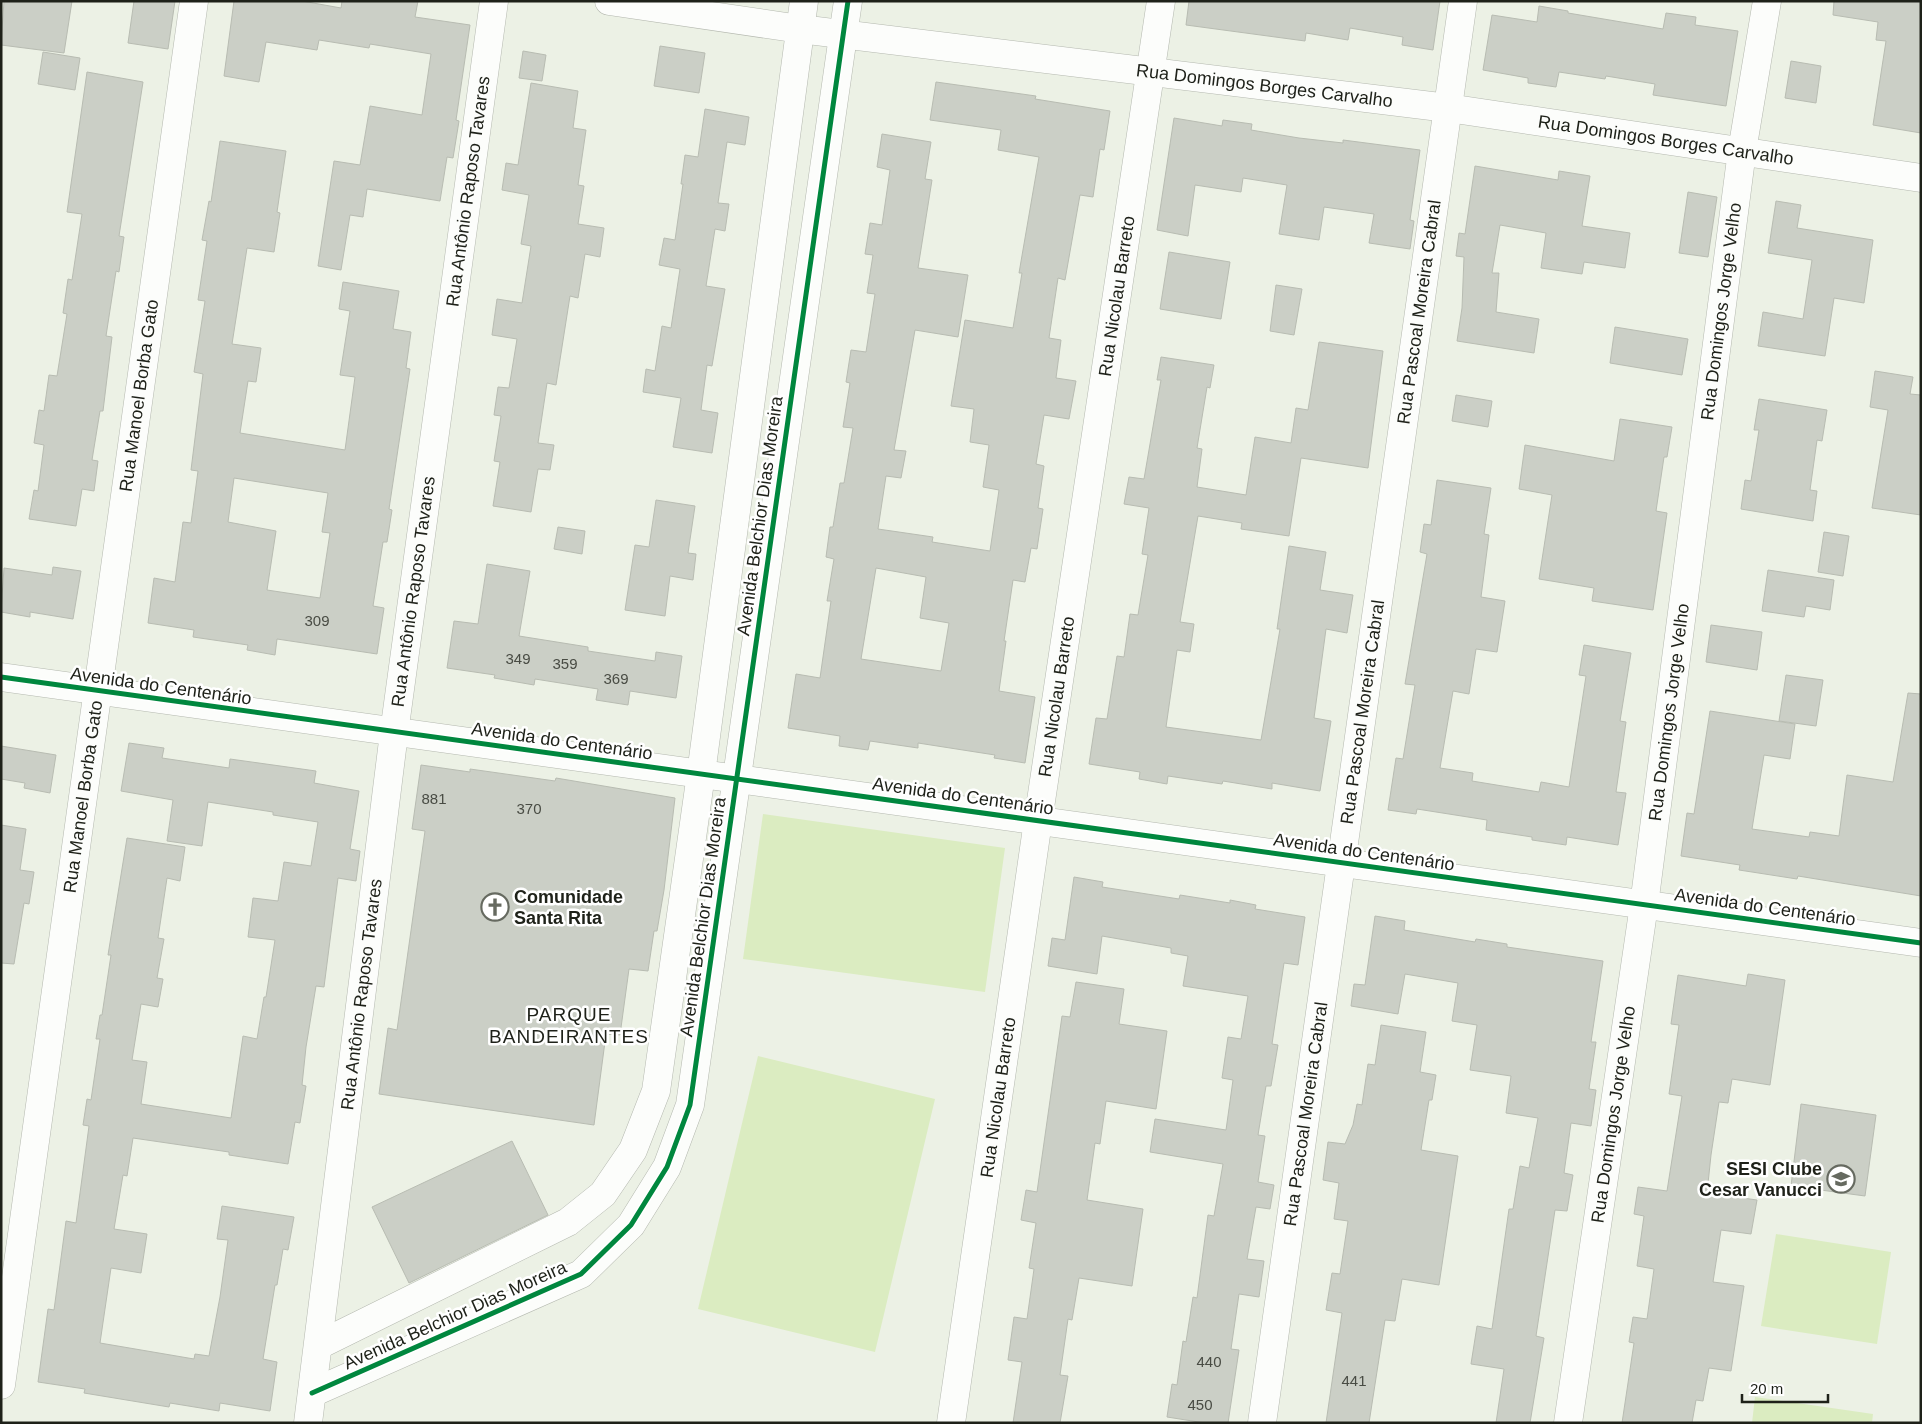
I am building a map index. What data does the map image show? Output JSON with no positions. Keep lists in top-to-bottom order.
{
  "streets": {
    "street": [
      "Rua Domingos Borges Carvalho",
      "Rua Antônio Raposo Tavares",
      "Rua Nicolau Barreto",
      "Rua Pascoal Moreira Cabral",
      "Rua Domingos Jorge Velho",
      "Rua Manoel Borba Gato",
      "Avenida Belchior Dias Moreira",
      "Avenida do Centenário"
    ]
  },
  "crossings": [
    ["Rua Domingos Borges Carvalho", "Rua Nicolau Barreto"],
    ["Rua Domingos Borges Carvalho", "Rua Pascoal Moreira Cabral"],
    ["Rua Domingos Borges Carvalho", "Rua Domingos Jorge Velho"],
    ["Rua Domingos Borges Carvalho", "Avenida Belchior Dias Moreira"],
    ["Rua Antônio Raposo Tavares", "Avenida Belchior Dias Moreira"],
    ["Rua Antônio Raposo Tavares", "Avenida do Centenário"],
    ["Rua Nicolau Barreto", "Avenida do Centenário"],
    ["Rua Pascoal Moreira Cabral", "Avenida do Centenário"],
    ["Rua Domingos Jorge Velho", "Avenida do Centenário"],
    ["Rua Manoel Borba Gato", "Avenida do Centenário"],
    ["Avenida Belchior Dias Moreira", "Avenida do Centenário"]
  ],
  "districts": ["PARQUE BANDEIRANTES"],
  "places": {
    "church": ["Comunidade Santa Rita"],
    "school or university": ["SESI Clube Cesar Vanucci"]
  },
  "house_numbers": [
    "309",
    "349",
    "359",
    "369",
    "881",
    "370",
    "440",
    "441",
    "450"
  ],
  "scale_bar": "20 m"
}
